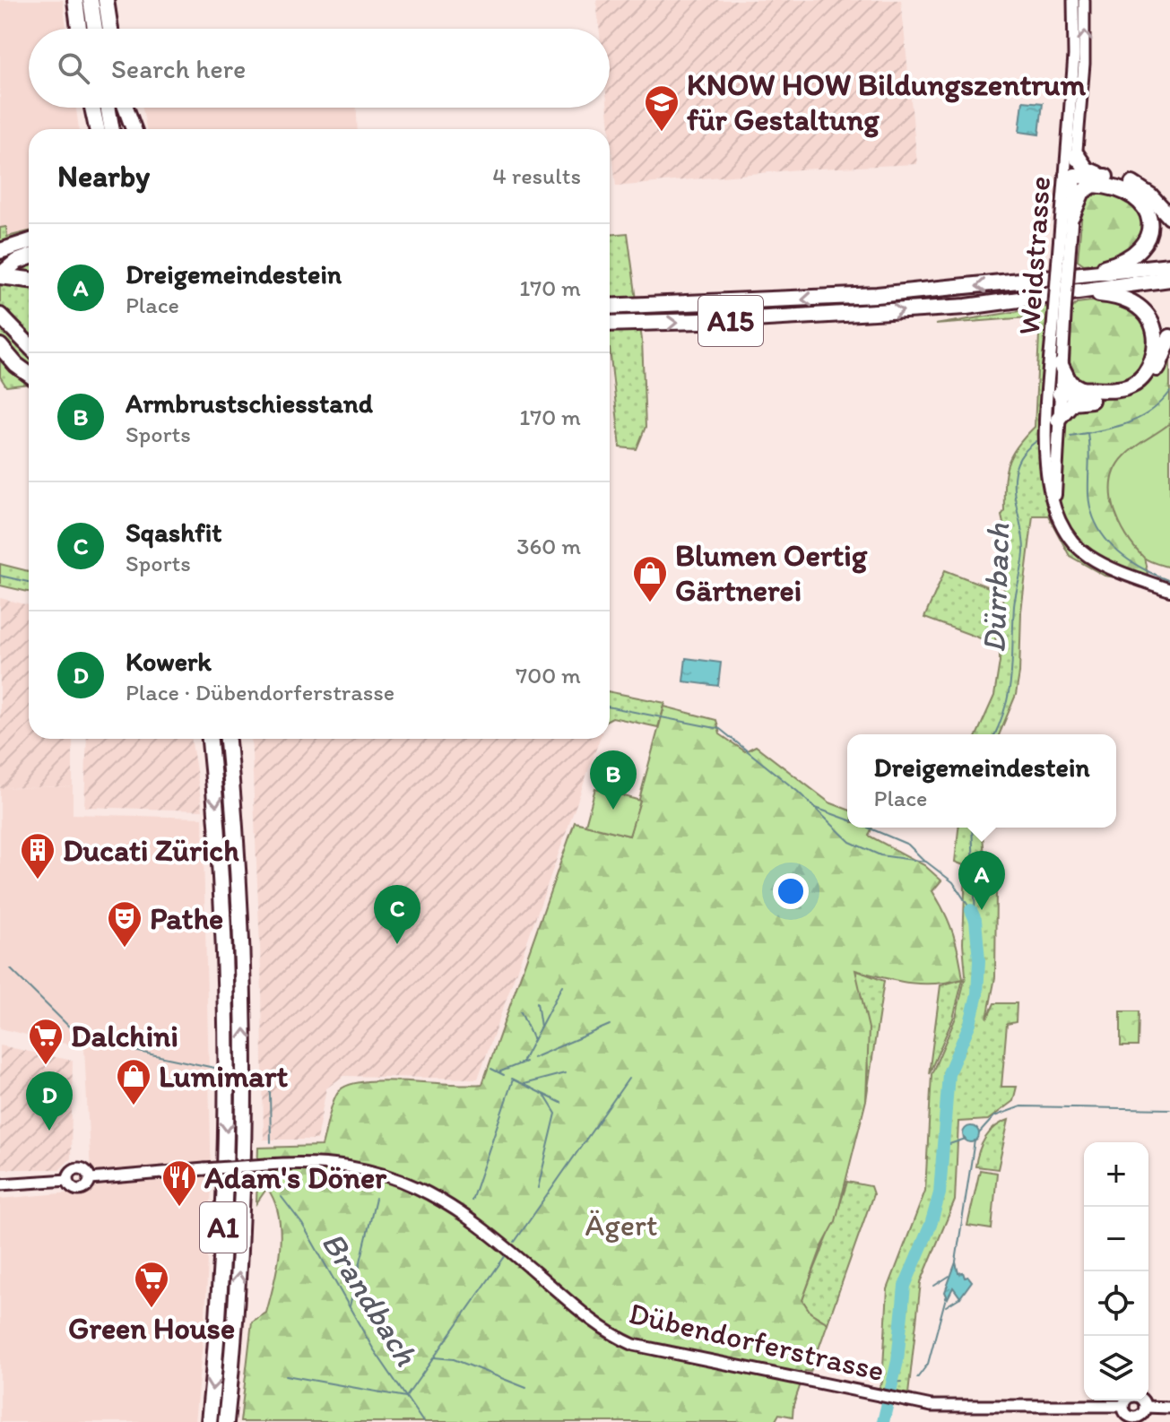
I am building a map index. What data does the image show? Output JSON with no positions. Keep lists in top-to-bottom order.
{
  "streets": {
    "highway": ["A15", "A1"],
    "main road": ["Weidstrasse"],
    "street": ["Dübendorferstrasse"]
  },
  "water": ["Dürrbach", "Brandbach"],
  "parks": ["Ägert"],
  "places": {
    "school or university": ["KNOW HOW Bildungszentrum für Gestaltung"],
    "shop": ["Blumen Oertig Gärtnerei", "Lumimart"],
    "building": ["Ducati Zürich"],
    "theatre": ["Pathe"],
    "supermarket": ["Dalchini", "Green House"],
    "restaurant": ["Adam's Döner"]
  },
  "page": {
    "search": "Search here",
    "heading": ["Nearby", "4 results"],
    "list": [
      {
        "mark": "A",
        "name": "Dreigemeindestein",
        "note": "Place",
        "value": "170 m"
      },
      {
        "mark": "B",
        "name": "Armbrustschiesstand",
        "note": "Sports",
        "value": "170 m"
      },
      {
        "mark": "C",
        "name": "Sqashfit",
        "note": "Sports",
        "value": "360 m"
      },
      {
        "mark": "D",
        "name": "Kowerk",
        "note": "Place · Dübendorferstrasse",
        "value": "700 m"
      }
    ],
    "popup": ["Dreigemeindestein", "Place"],
    "pins": [
      "B",
      "A",
      "C",
      "D"
    ],
    "map_buttons": ["+", "−"]
  }
}
